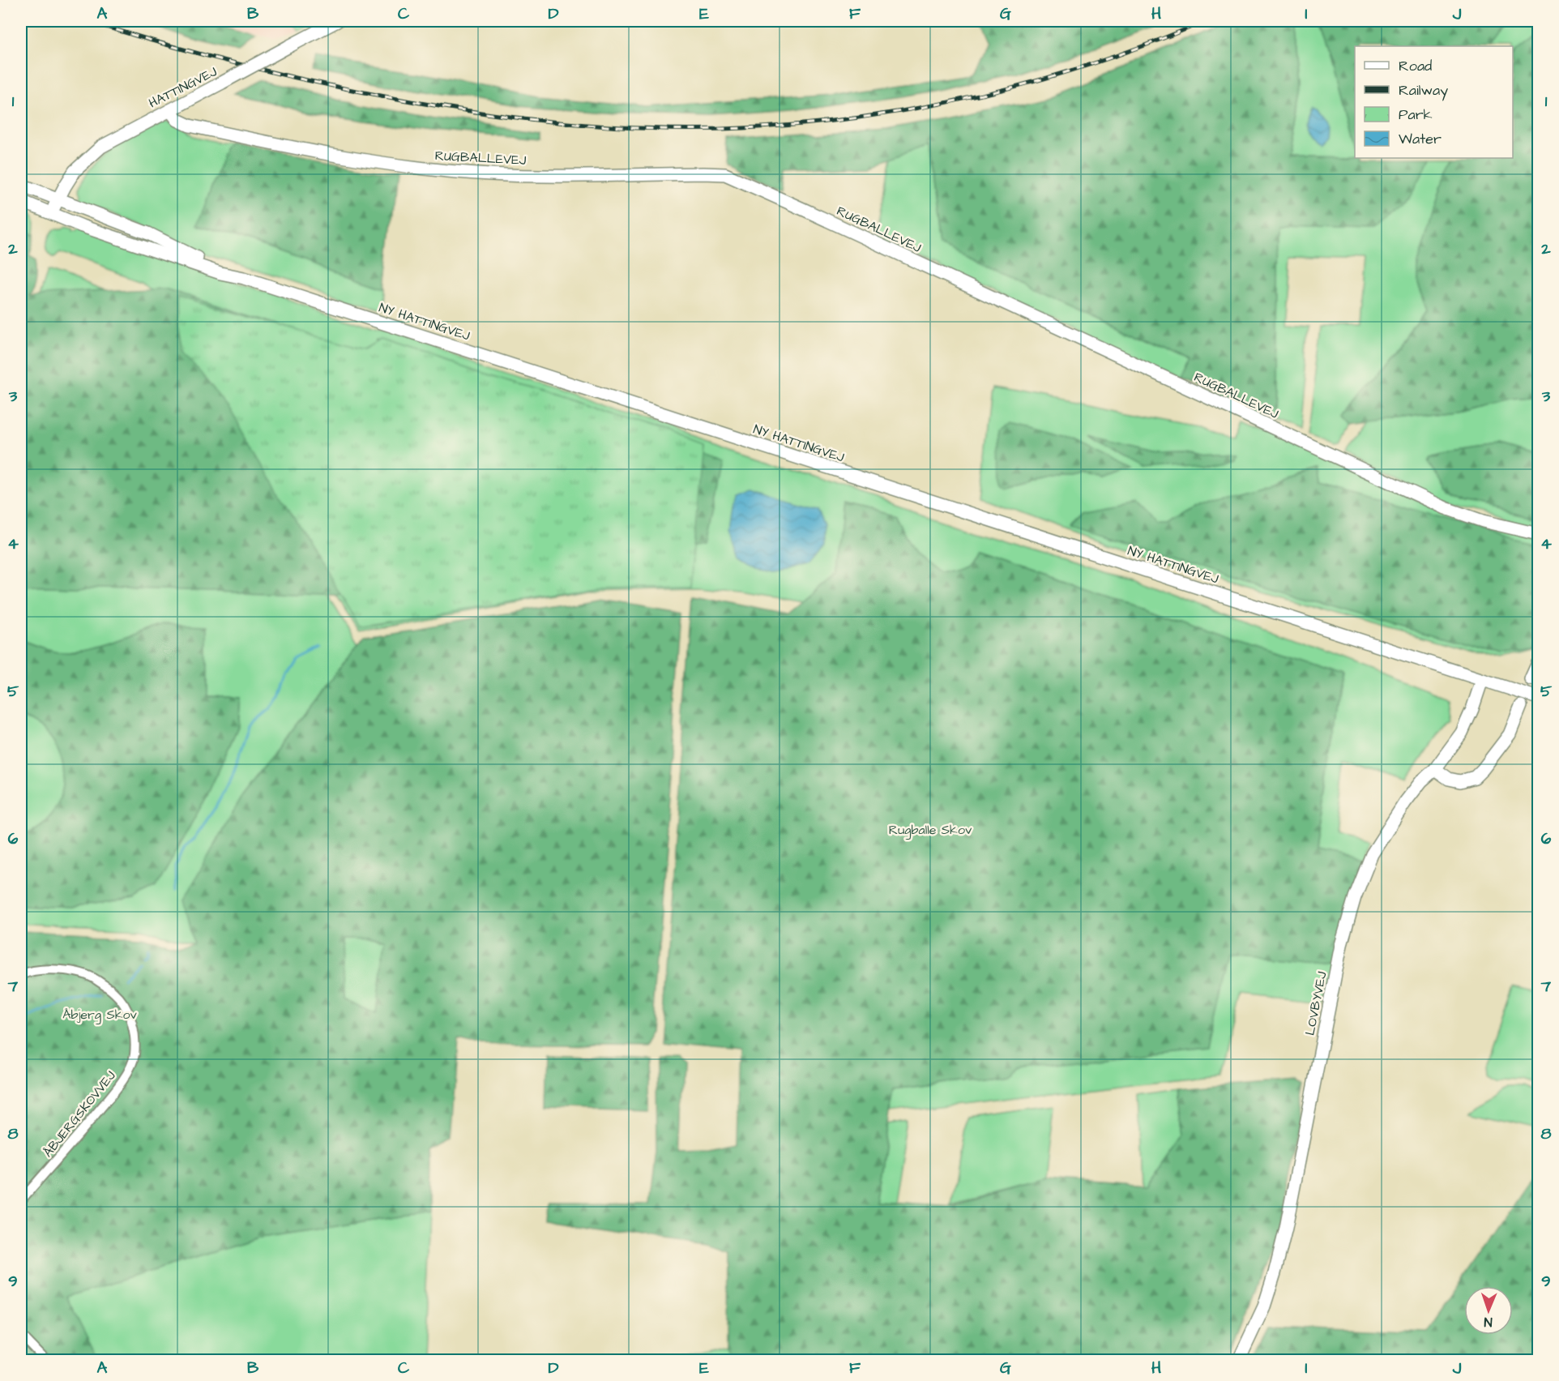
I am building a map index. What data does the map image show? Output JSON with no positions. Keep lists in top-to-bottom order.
{
  "streets": {
    "street": [
      "HATTINGVEJ",
      "RUGBALLEVEJ",
      "NY HATTINGVEJ",
      "LOVBYVEJ",
      "ÅBJERGSKOVVEJ"
    ]
  },
  "crossings": [
    ["HATTINGVEJ", "RUGBALLEVEJ"],
    ["HATTINGVEJ", "NY HATTINGVEJ"],
    ["NY HATTINGVEJ", "LOVBYVEJ"]
  ],
  "parks": ["Rugballe Skov", "Åbjerg Skov"],
  "legend": [
    "Road",
    "Railway",
    "Park",
    "Water"
  ],
  "north": "bottom",
  "grid": {
    "columns": [
      "A",
      "B",
      "C",
      "D",
      "E",
      "F",
      "G",
      "H",
      "I",
      "J"
    ],
    "rows": [
      "1",
      "2",
      "3",
      "4",
      "5",
      "6",
      "7",
      "8",
      "9"
    ]
  }
}
